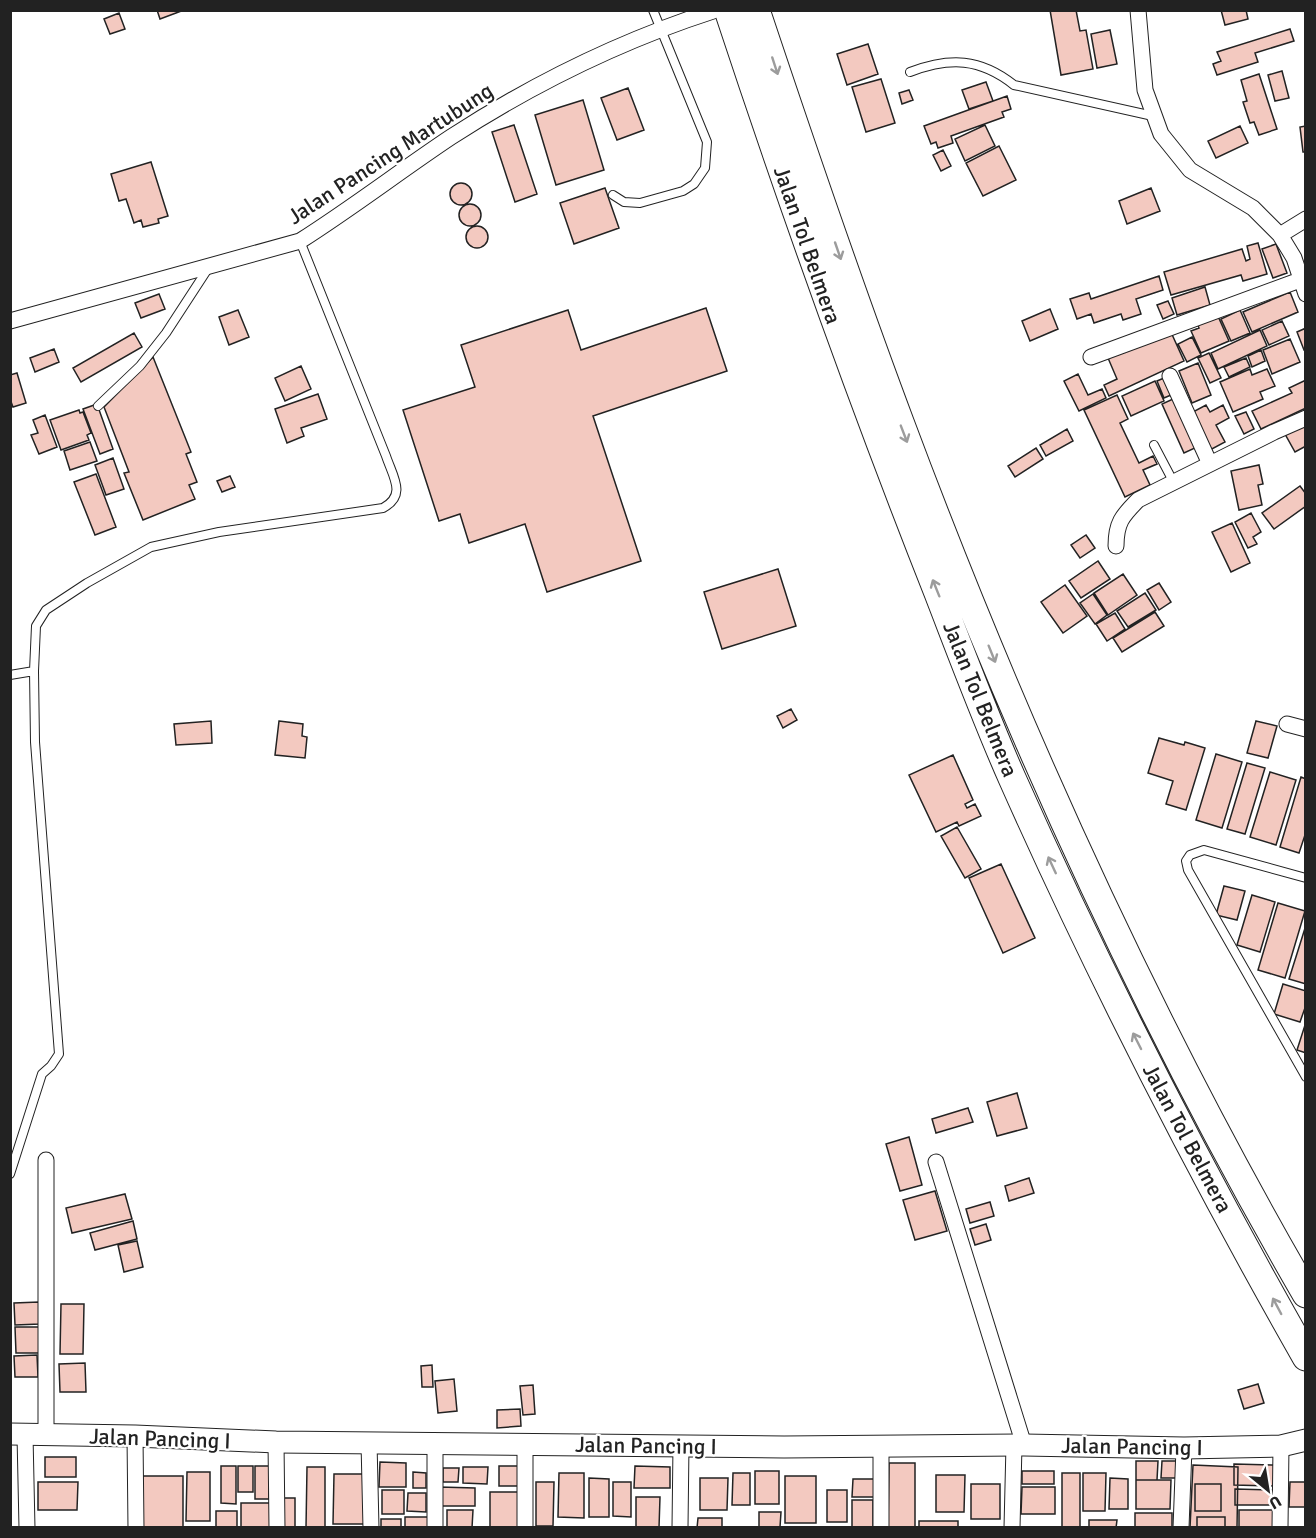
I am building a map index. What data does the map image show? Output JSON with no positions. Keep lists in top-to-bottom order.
{
  "streets": {
    "highway": ["Jalan Tol Belmera"],
    "main road": ["Jalan Pancing I"],
    "street": ["Jalan Pancing Martubung"]
  },
  "north": "bottom right"
}
